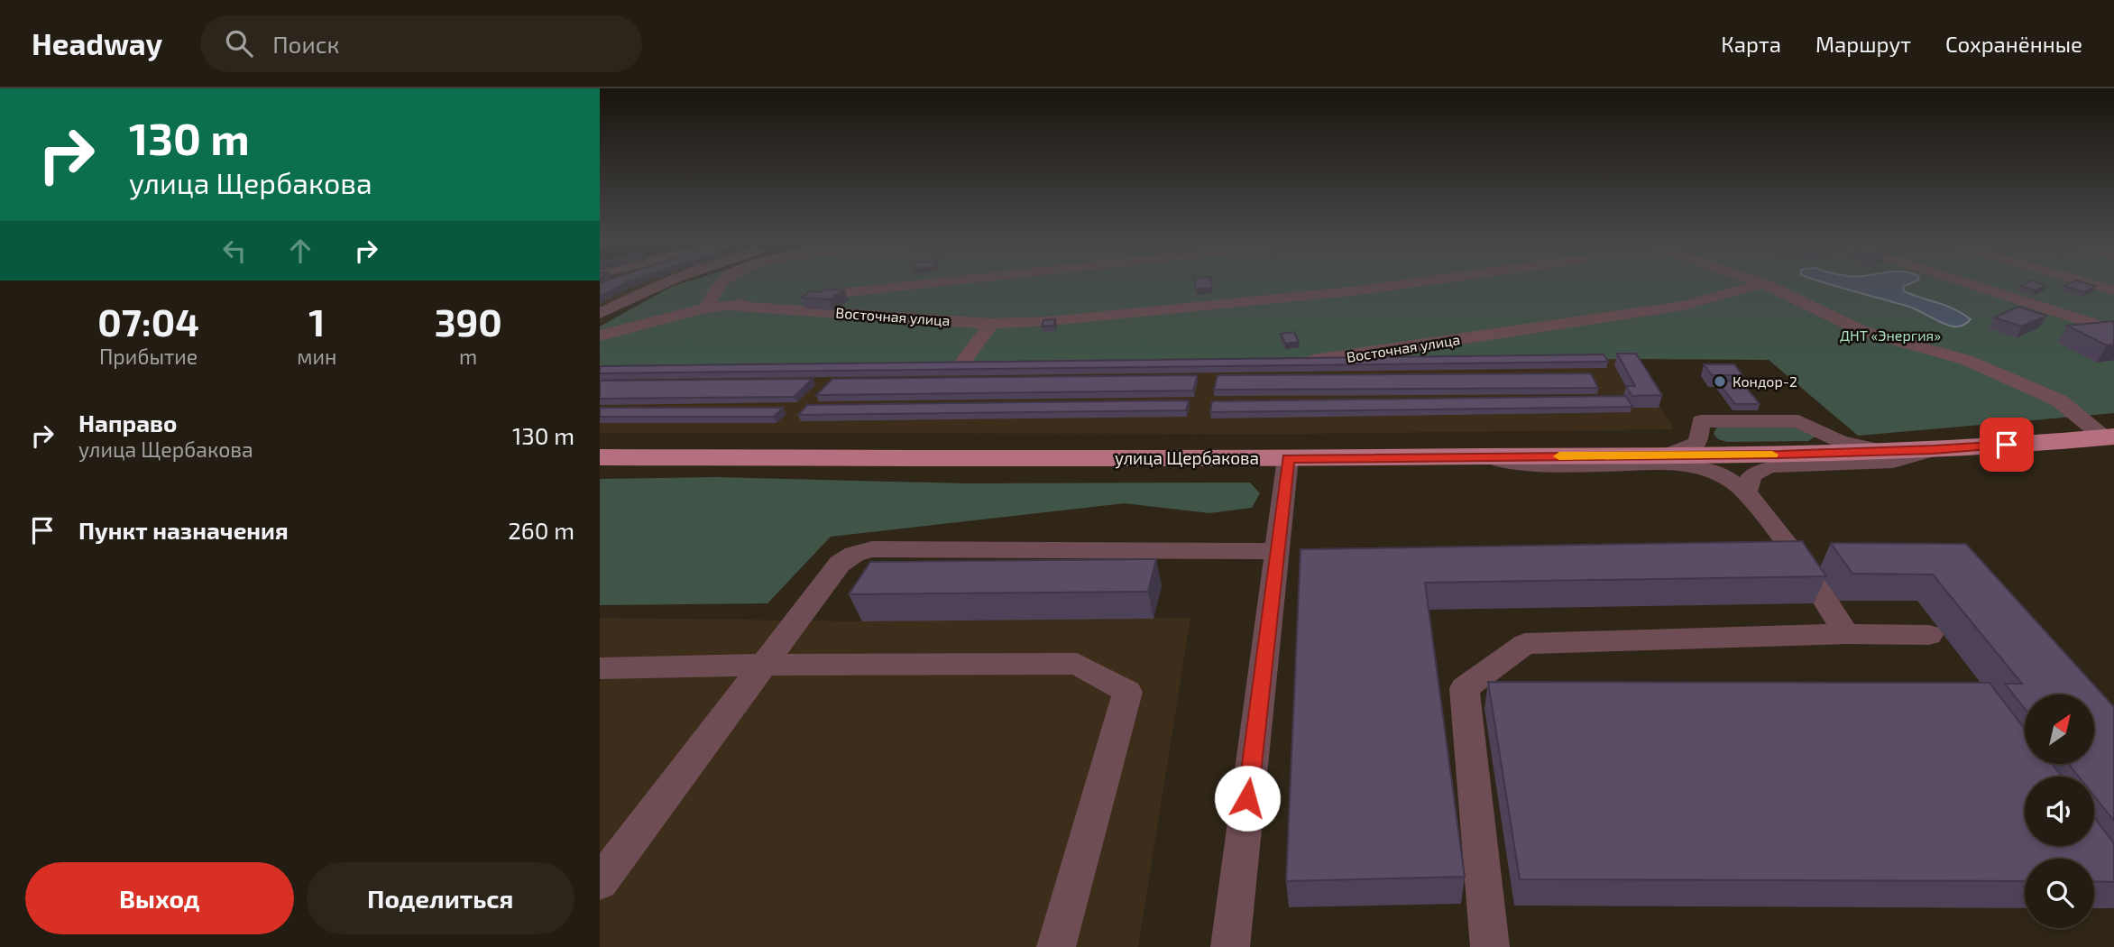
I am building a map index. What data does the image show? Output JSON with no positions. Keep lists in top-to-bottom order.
{
  "streets": {
    "main road": ["улица Щербакова"],
    "street": ["Восточная улица"]
  },
  "parks": ["ДНТ «Энергия»"],
  "places": ["Кондор-2"],
  "north": "top right",
  "page": {
    "header": "Headway",
    "search": "Поиск",
    "nav": ["Карта", "Маршрут", "Сохранённые"],
    "turn": ["130 m", "улица Щербакова"],
    "eta": [
      "07:04",
      "Прибытие",
      "1",
      "мин",
      "390",
      "m"
    ],
    "list": [
      {
        "name": "Направо",
        "note": "улица Щербакова",
        "value": "130 m"
      },
      {
        "name": "Пункт назначения",
        "value": "260 m"
      }
    ],
    "buttons": ["Выход", "Поделиться"]
  }
}
